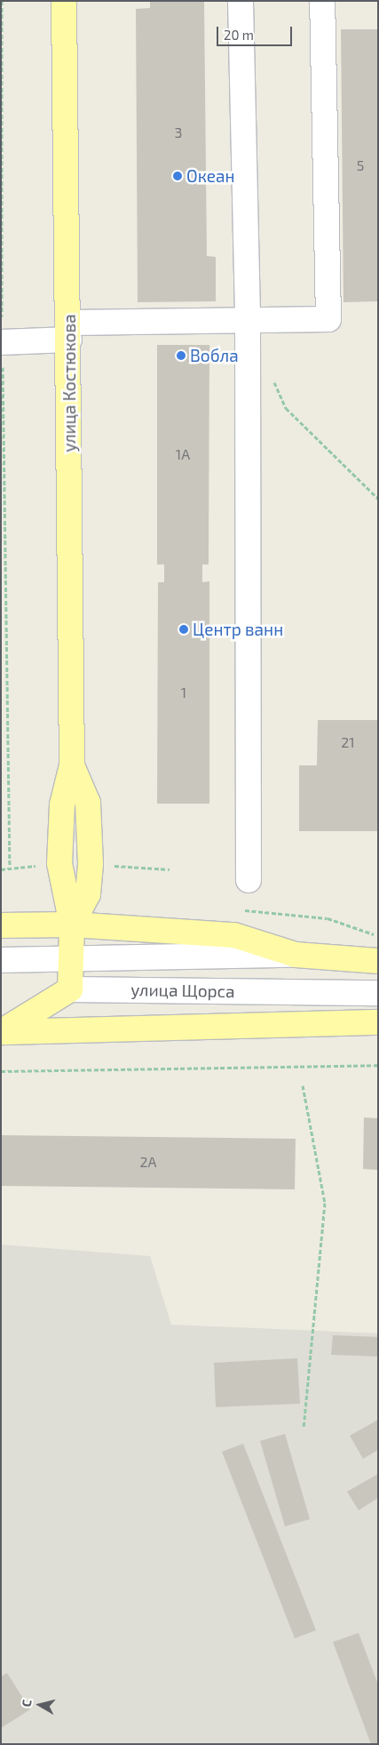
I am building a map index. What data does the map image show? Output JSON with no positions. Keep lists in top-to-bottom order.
{
  "streets": {
    "main road": ["улица Костюкова", "улица Щорса"]
  },
  "crossings": [
    ["улица Костюкова", "улица Щорса"]
  ],
  "places": ["Океан", "Вобла", "Центр ванн"],
  "house_numbers": [
    "3",
    "5",
    "1А",
    "1",
    "21",
    "2А"
  ],
  "scale_bar": "20 m",
  "north": "left"
}
